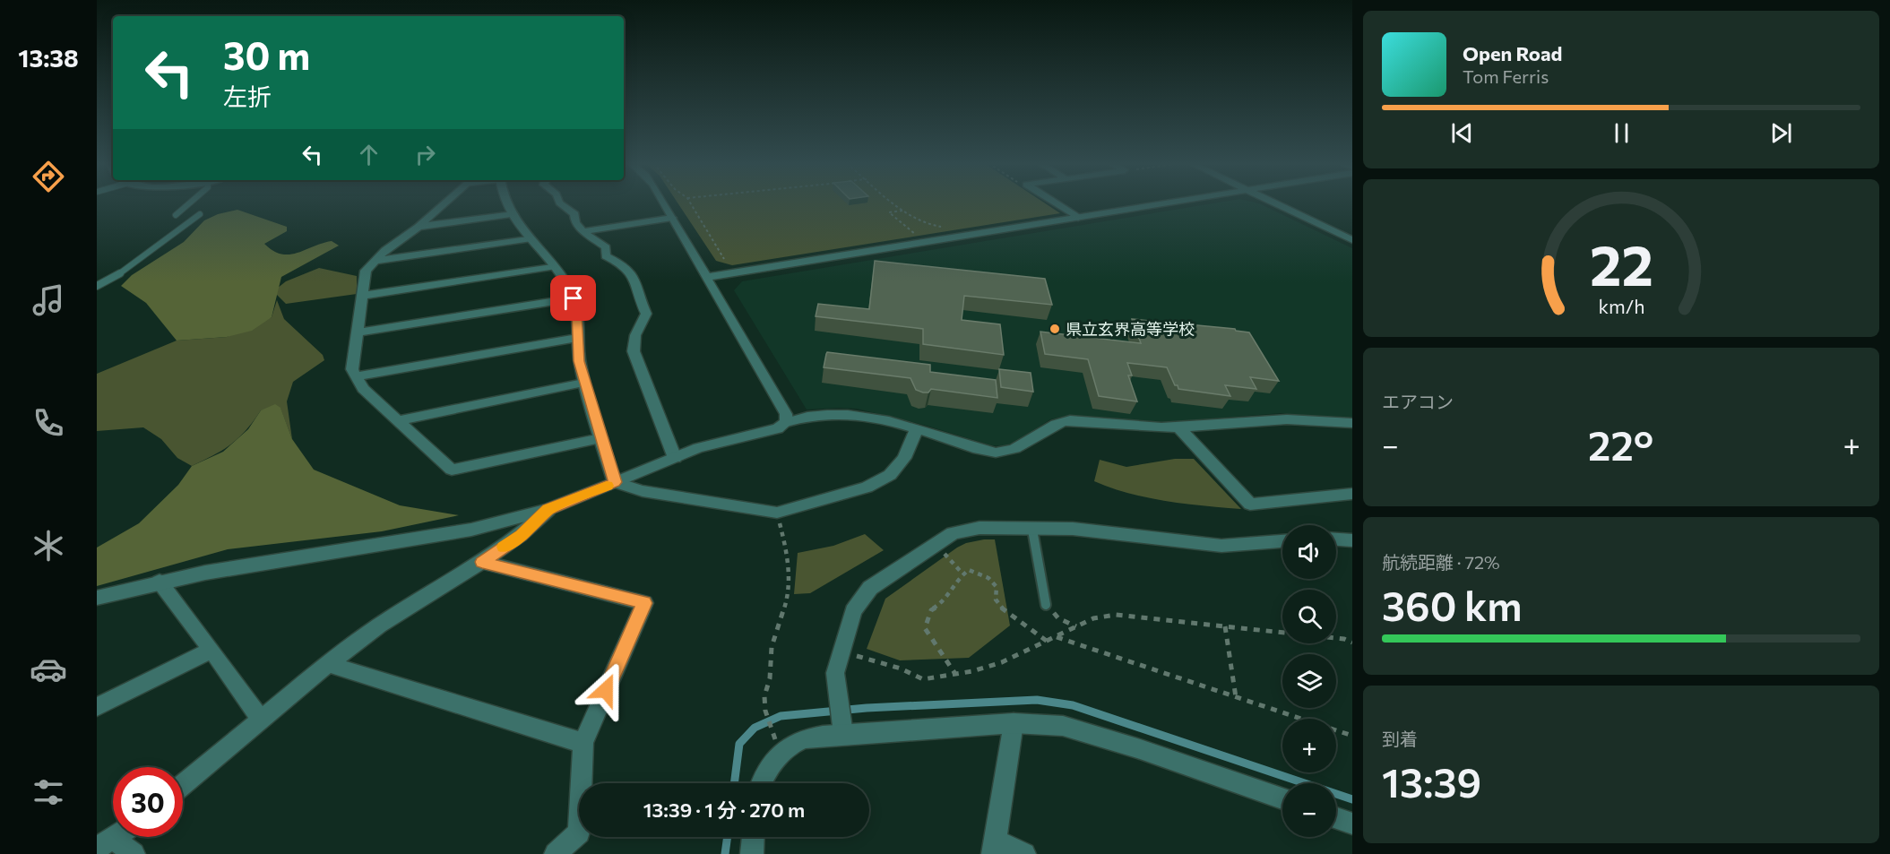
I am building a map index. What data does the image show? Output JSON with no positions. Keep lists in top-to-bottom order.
{
  "places": ["県立玄界高等学校"],
  "page": {
    "tabs": "13:38",
    "turn": ["30 m", "左折"],
    "song": ["Open Road", "Tom Ferris"],
    "tile": [
      "エアコン",
      ["航続距離 · 72%", "360 km"],
      ["到着", "13:39"]
    ],
    "heat": ["−", "22°", "+"],
    "map_buttons": ["+", "−"],
    "limit": "30",
    "trip": "13:39 · 1 分 · 270 m",
    "gauge": ["22", "km/h"]
  }
}
